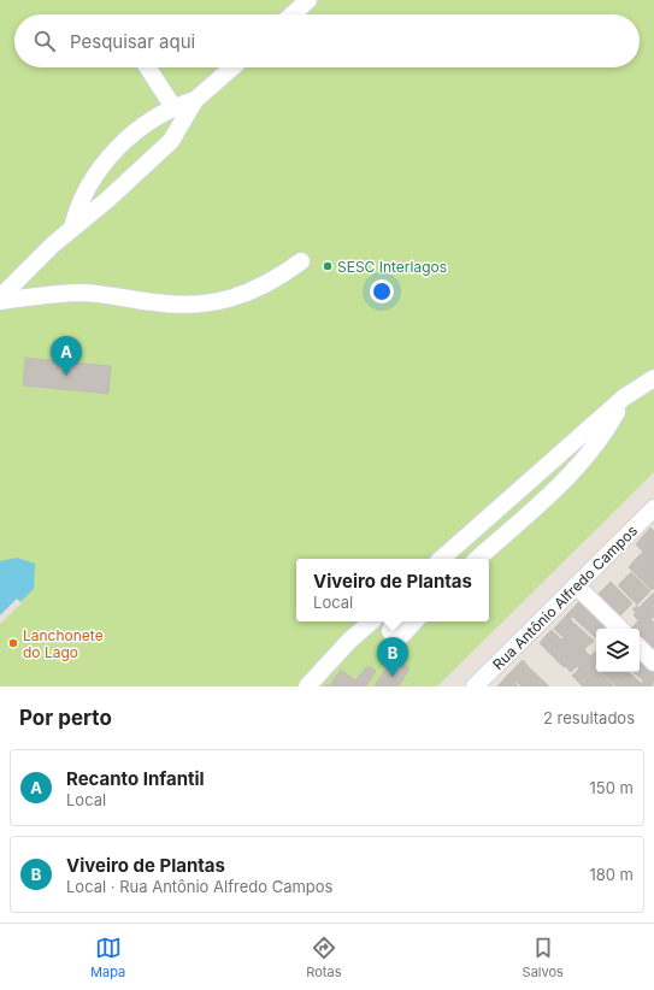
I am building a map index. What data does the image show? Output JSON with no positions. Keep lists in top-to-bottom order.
{
  "streets": {
    "street": ["Rua Antônio Alfredo Campos"]
  },
  "places": ["SESC Interlagos", "Lanchonete do Lago"],
  "page": {
    "search": "Pesquisar aqui",
    "pins": ["A", "B"],
    "popup": ["Viveiro de Plantas", "Local"],
    "heading": ["Por perto", "2 resultados"],
    "list": [
      {
        "mark": "A",
        "name": "Recanto Infantil",
        "note": "Local",
        "value": "150 m"
      },
      {
        "mark": "B",
        "name": "Viveiro de Plantas",
        "note": "Local · Rua Antônio Alfredo Campos",
        "value": "180 m"
      }
    ],
    "nav": ["Mapa", "Rotas", "Salvos"]
  }
}
